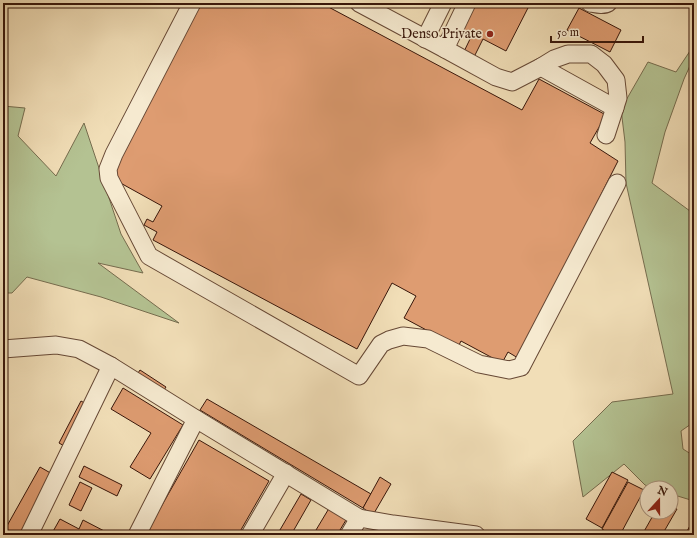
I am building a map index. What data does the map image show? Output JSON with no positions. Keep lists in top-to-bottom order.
{
  "places": ["Denso Private"],
  "scale_bar": "50 m",
  "north": "top"
}
